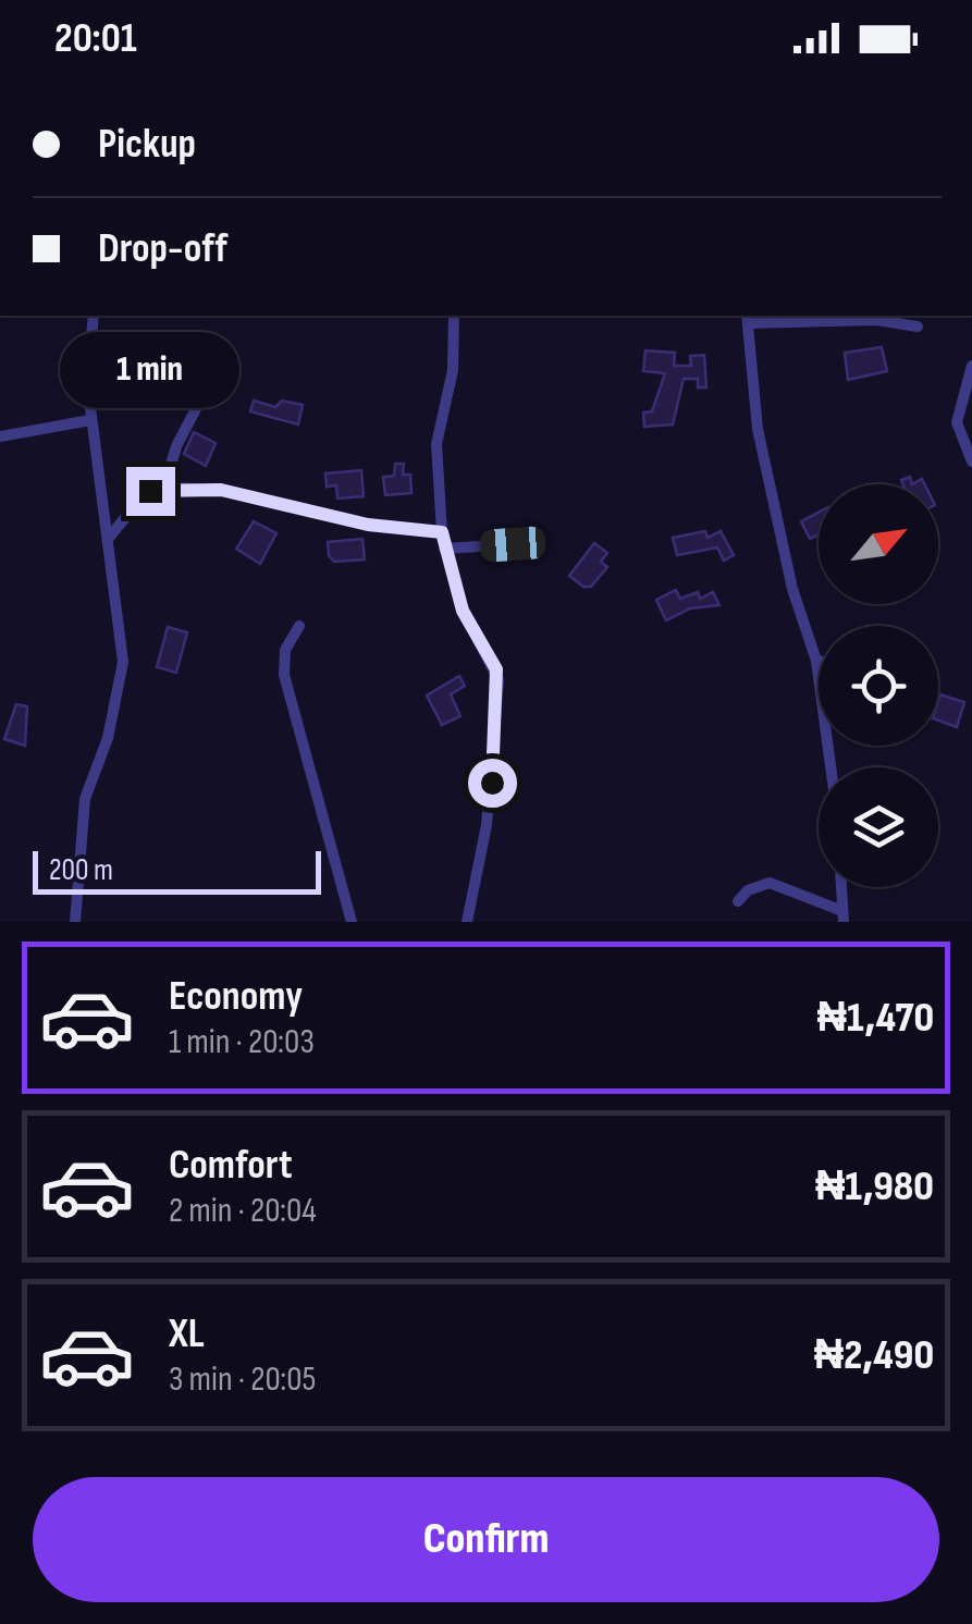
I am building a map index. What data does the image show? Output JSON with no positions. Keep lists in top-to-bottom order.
{
  "scale_bar": "200 m",
  "north": "top right",
  "page": {
    "status": "20:01",
    "banner": ["Pickup", "Drop-off"],
    "bubble": "1 min",
    "scale": "200 m",
    "list": [
      {
        "name": "Economy",
        "note": "1 min · 20:03",
        "value": "₦1,470"
      },
      {
        "name": "Comfort",
        "note": "2 min · 20:04",
        "value": "₦1,980"
      },
      {
        "name": "XL",
        "note": "3 min · 20:05",
        "value": "₦2,490"
      }
    ],
    "buttons": "Confirm"
  }
}
